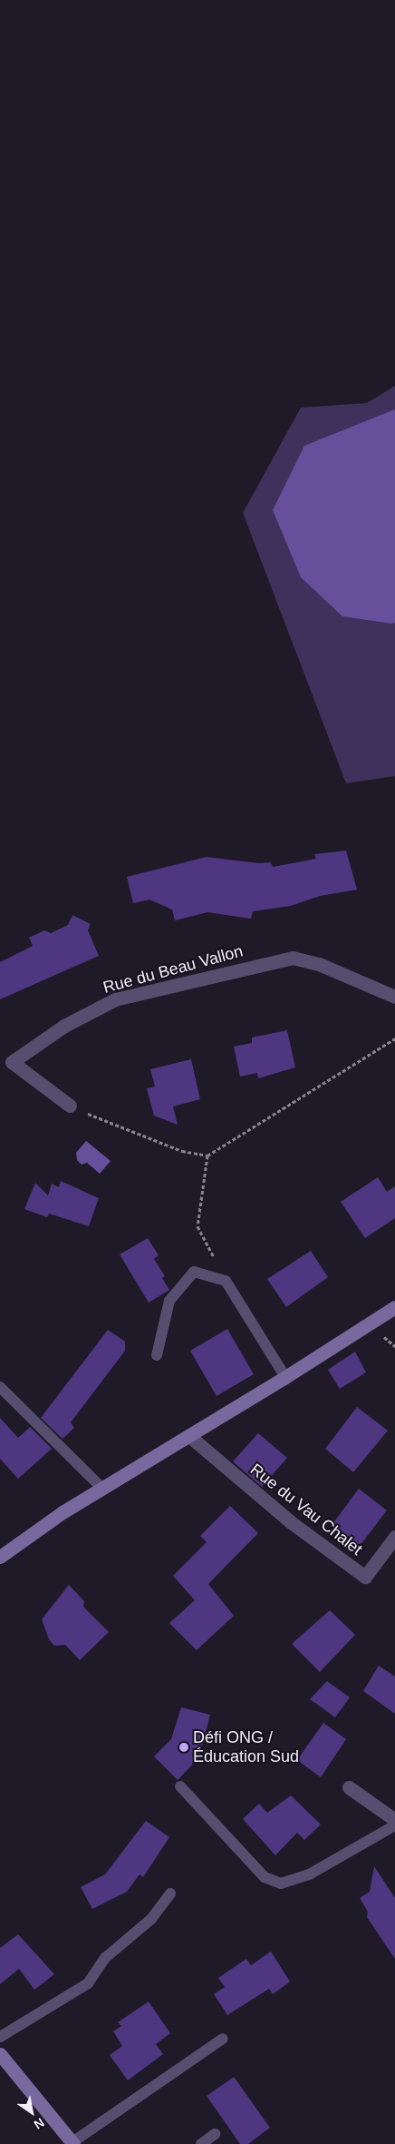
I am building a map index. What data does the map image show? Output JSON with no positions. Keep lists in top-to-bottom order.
{
  "streets": {
    "street": ["Rue du Beau Vallon", "Rue du Vau Chalet"]
  },
  "places": ["Défi ONG / Éducation Sud"],
  "north": "bottom right"
}
